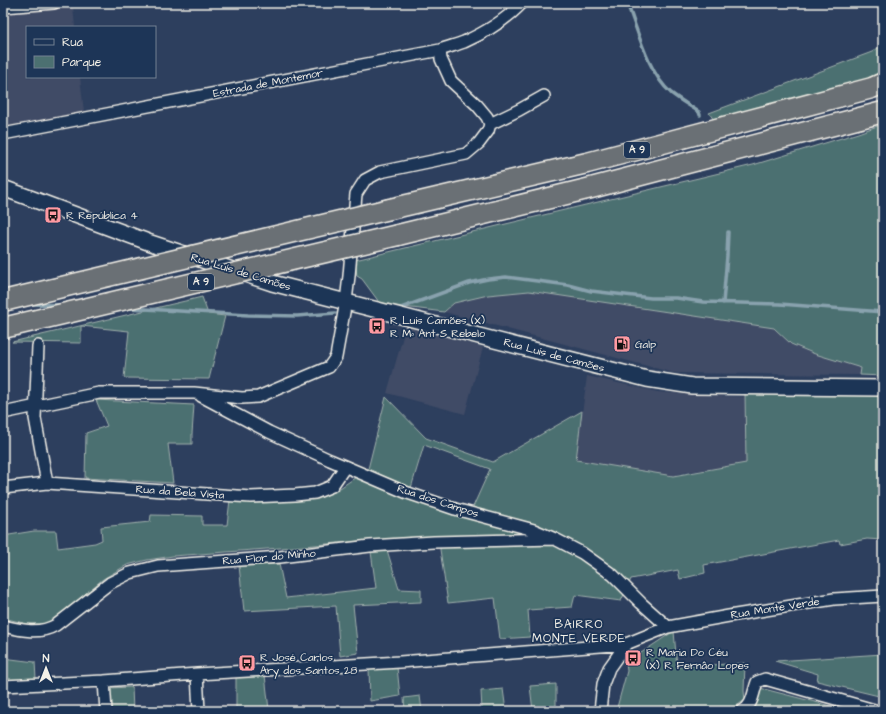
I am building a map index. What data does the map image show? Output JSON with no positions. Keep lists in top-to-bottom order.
{
  "streets": {
    "highway": ["A 9"],
    "main road": ["Rua Luís de Camões"],
    "street": [
      "Estrada de Montemor",
      "Rua da Bela Vista",
      "Rua dos Campos",
      "Rua Flor do Minho",
      "Rua Monte Verde"
    ]
  },
  "crossings": [
    ["Rua da Bela Vista", "Rua dos Campos"],
    ["Rua dos Campos", "Rua Flor do Minho"],
    ["Rua dos Campos", "Rua Monte Verde"]
  ],
  "districts": ["BAIRRO MONTE VERDE"],
  "places": {
    "bus stop": [
      "R República 4",
      "R Luís Camões (X) R Mª Ant S Rebelo",
      "R Maria Do Céu (X) R Fernâo Lopes",
      "R José Carlos Ary dos Santos 28"
    ],
    "fuel station": ["Galp"]
  },
  "legend": ["Rua", "Parque"],
  "north": "top"
}
